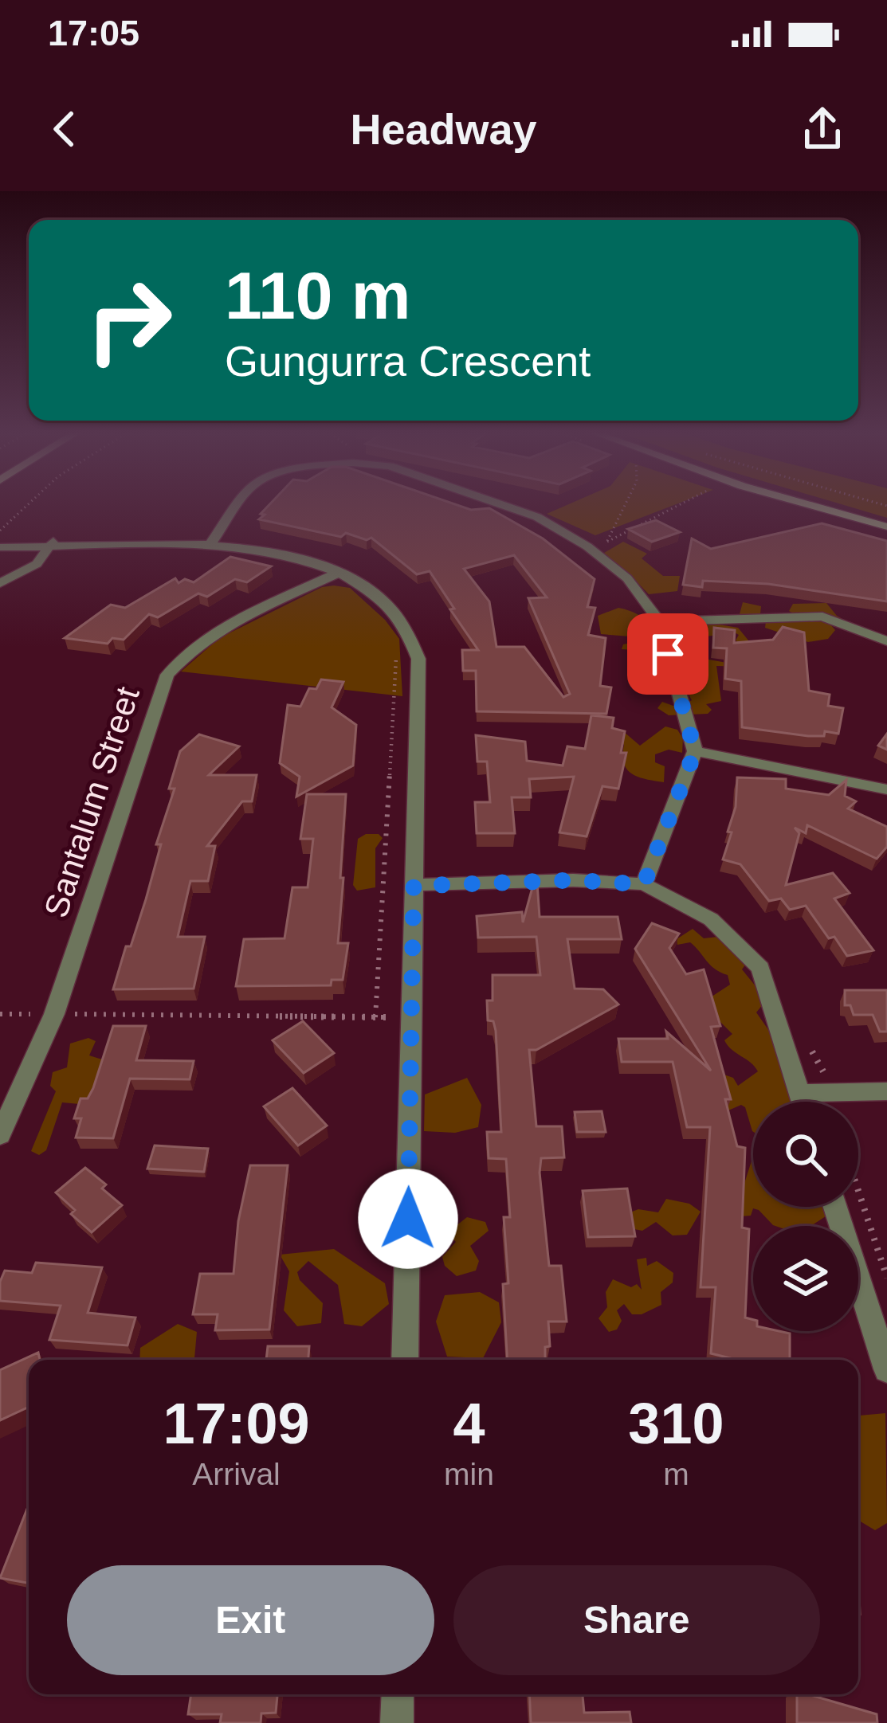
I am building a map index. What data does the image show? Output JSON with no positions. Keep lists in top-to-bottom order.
{
  "streets": {
    "street": ["Santalum Street"]
  },
  "page": {
    "status": "17:05",
    "header": "Headway",
    "turn": ["110 m", "Gungurra Crescent"],
    "eta": [
      "17:09",
      "Arrival",
      "4",
      "min",
      "310",
      "m"
    ],
    "buttons": ["Exit", "Share"]
  }
}
